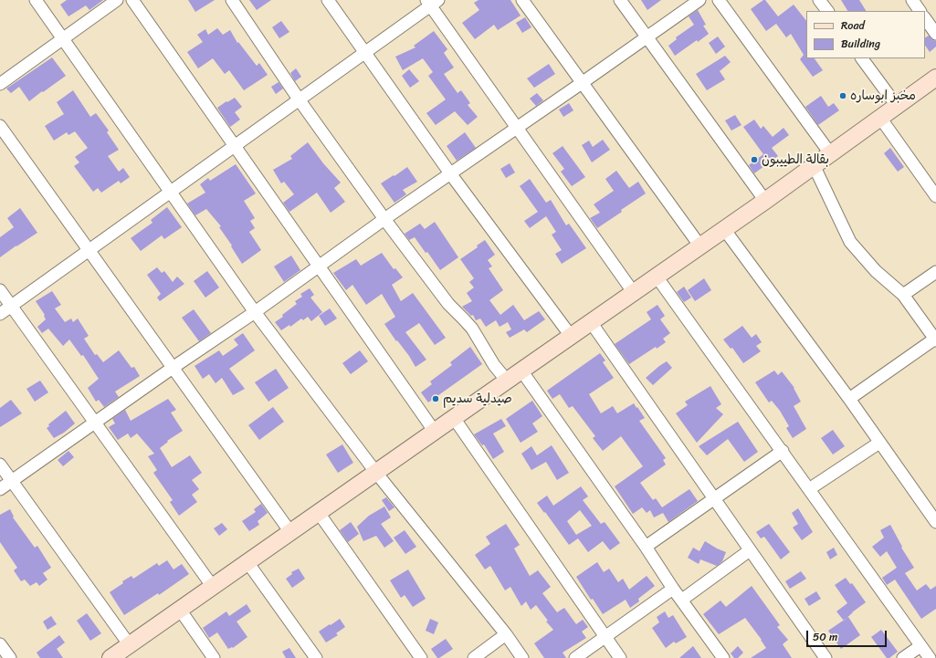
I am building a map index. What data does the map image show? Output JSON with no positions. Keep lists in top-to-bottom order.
{
  "places": ["مخبز ابوساره", "بقالة الطييبون", "صيدلية سديم"],
  "legend": ["Road", "Building"],
  "scale_bar": "50 m"
}
